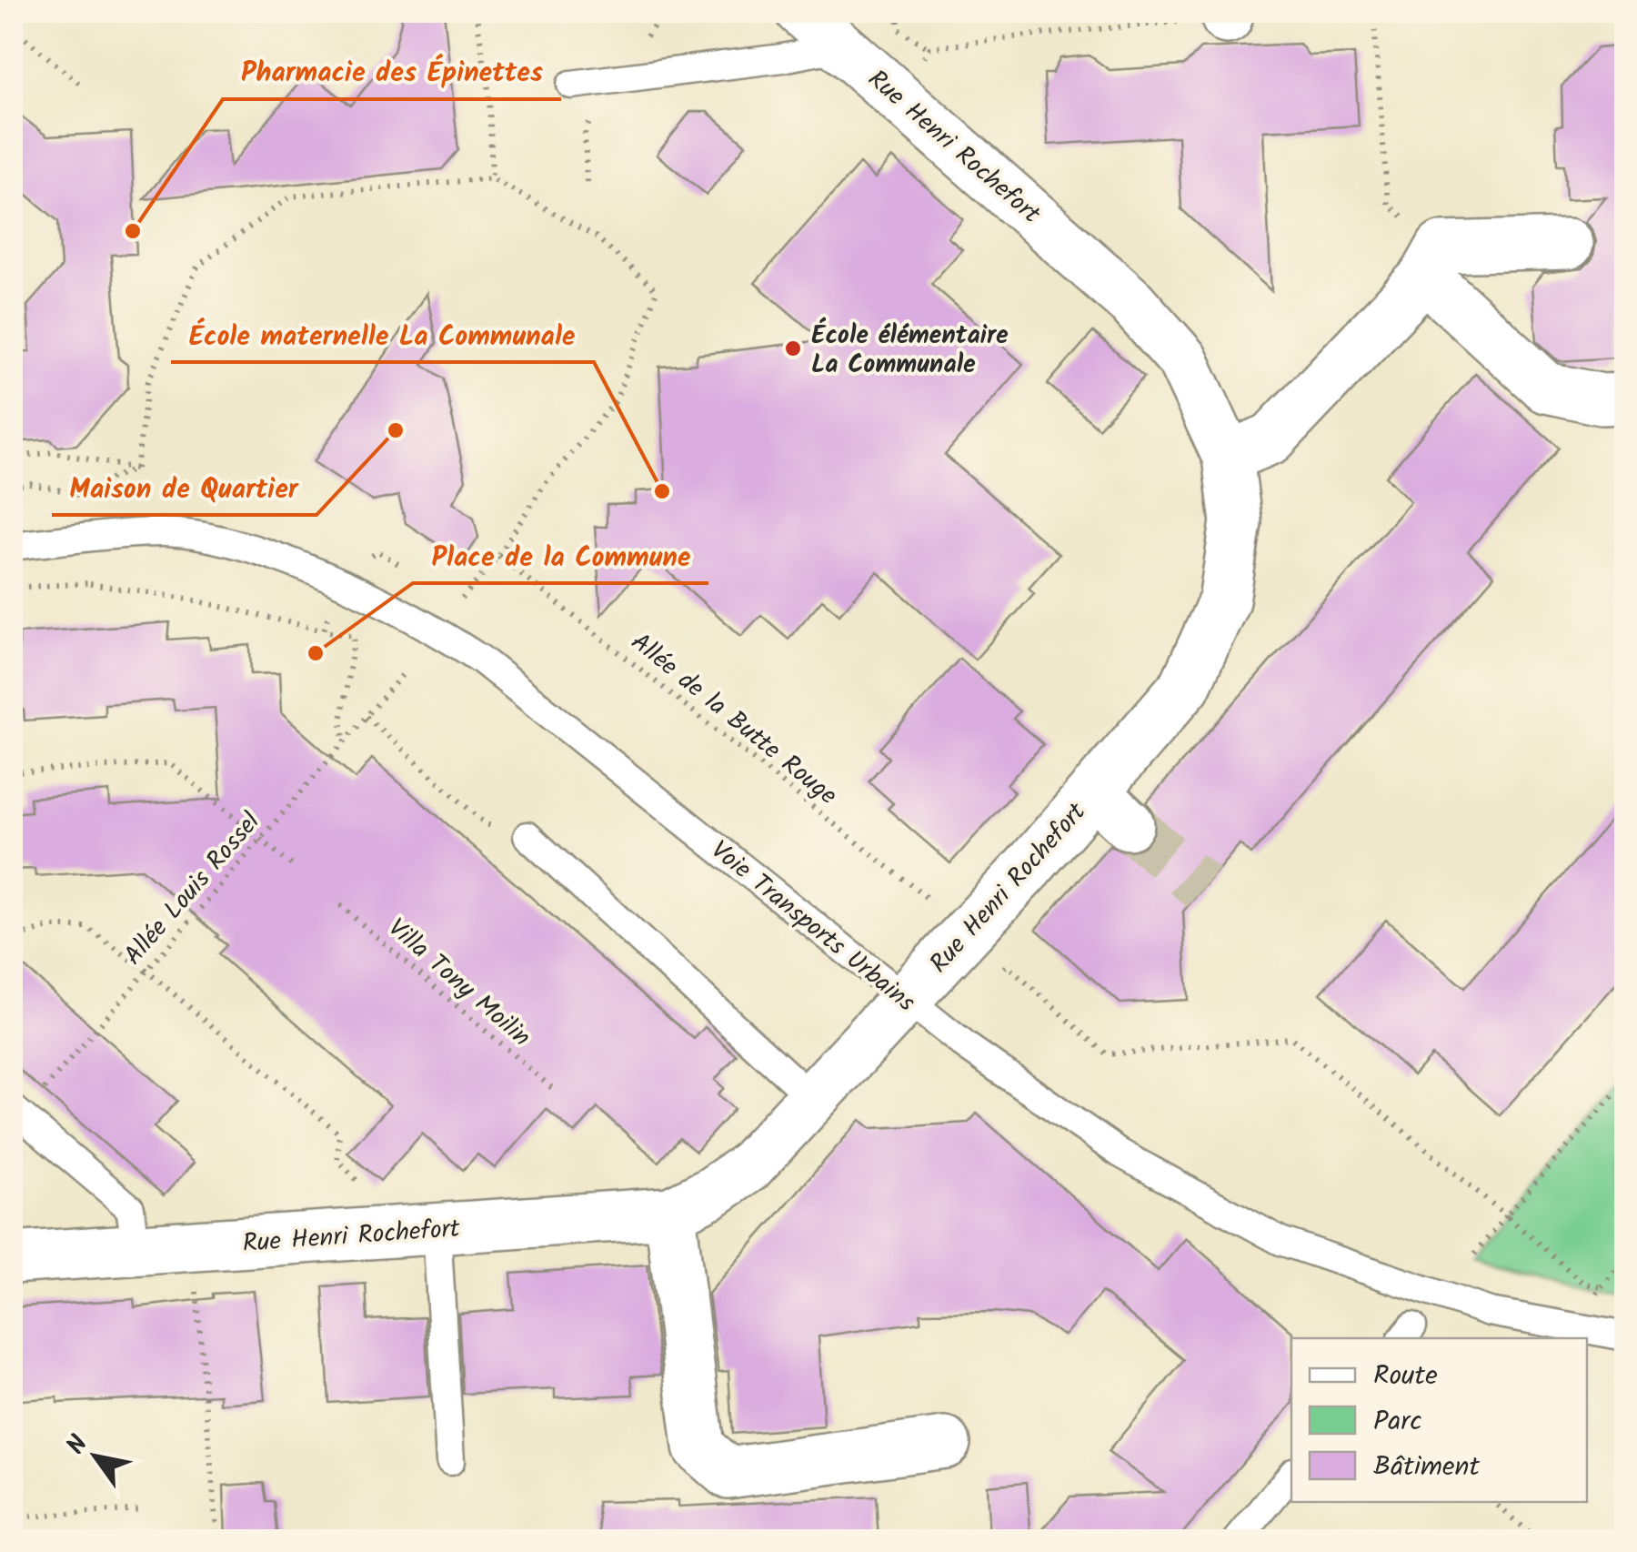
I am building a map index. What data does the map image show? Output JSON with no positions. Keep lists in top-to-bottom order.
{
  "streets": {
    "street": ["Rue Henri Rochefort"],
    "lane": ["Voie Transports Urbains"],
    "path": ["Allée de la Butte Rouge", "Allée Louis Rossel", "Villa Tony Moilin"]
  },
  "crossings": [
    ["Rue Henri Rochefort", "Voie Transports Urbains"]
  ],
  "places": [
    "Pharmacie des Épinettes",
    "École élémentaire La Communale",
    "Maison de Quartier",
    "École maternelle La Communale",
    "Place de la Commune"
  ],
  "legend": ["Route", "Parc", "Bâtiment"],
  "north": "top left"
}
